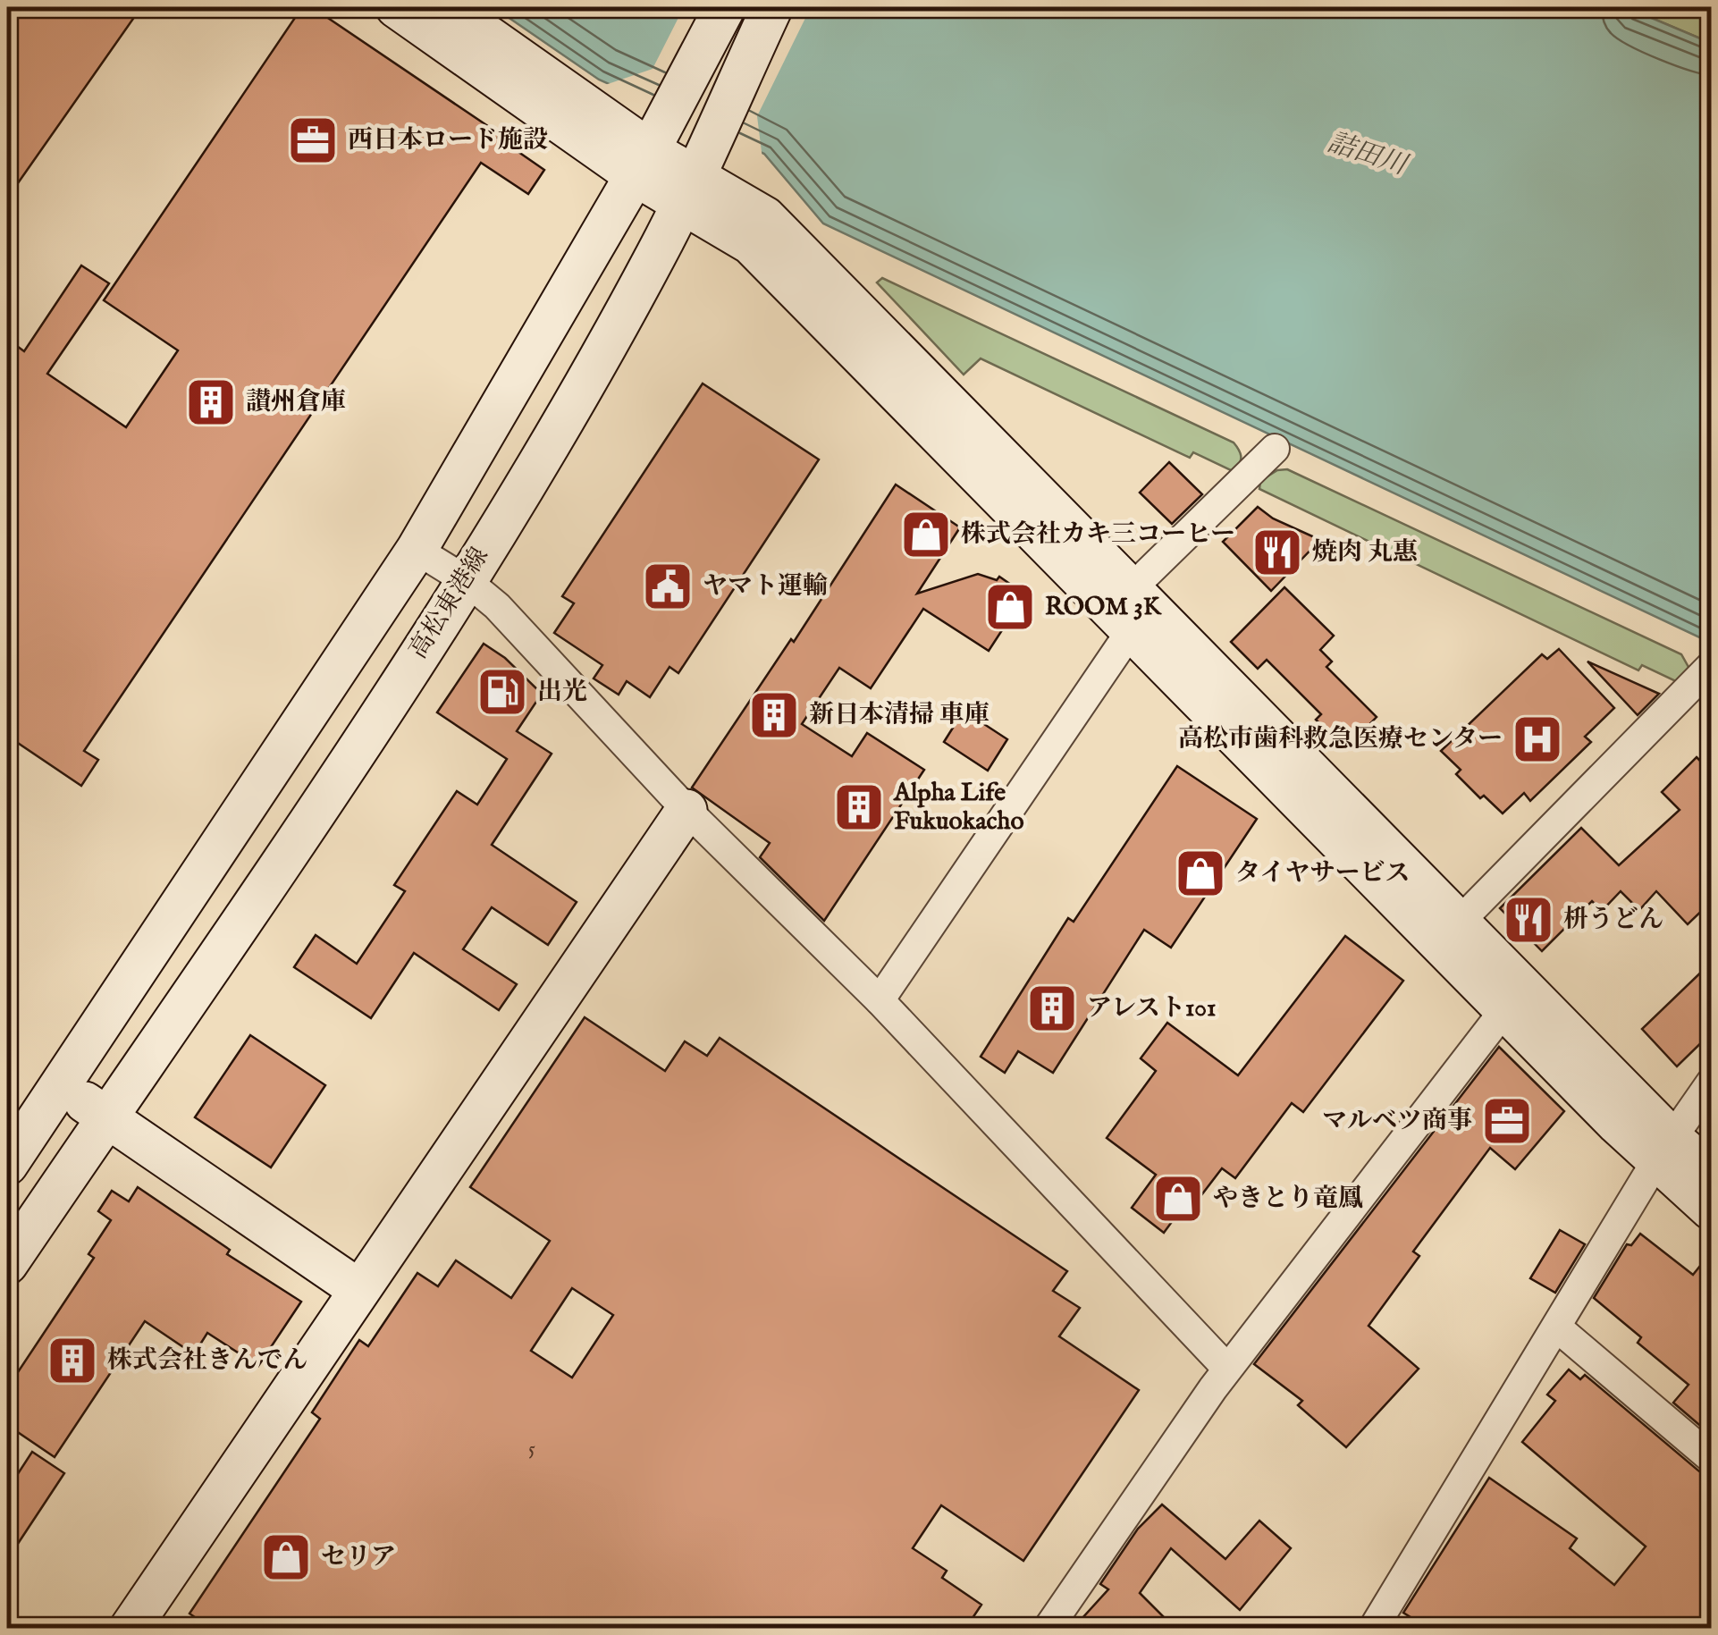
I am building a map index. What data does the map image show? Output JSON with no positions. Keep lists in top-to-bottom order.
{
  "streets": {
    "street": ["高松東港線"]
  },
  "water": ["詰田川"],
  "places": {
    "office": ["西日本ロード施設", "マルベツ商事"],
    "building": [
      "讃州倉庫",
      "新日本清掃 車庫",
      "Alpha Life Fukuokacho",
      "アレスト101",
      "株式会社きんでん"
    ],
    "shop": [
      "株式会社カキ三コーヒー",
      "ROOM 3K",
      "タイヤサービス",
      "やきとり竜鳳",
      "セリア"
    ],
    "restaurant": ["焼肉 丸惠", "枡うどん"],
    "public building": ["ヤマト運輸"],
    "fuel station": ["出光"],
    "hospital": ["高松市歯科救急医療センター"]
  },
  "house_numbers": ["5"]
}
